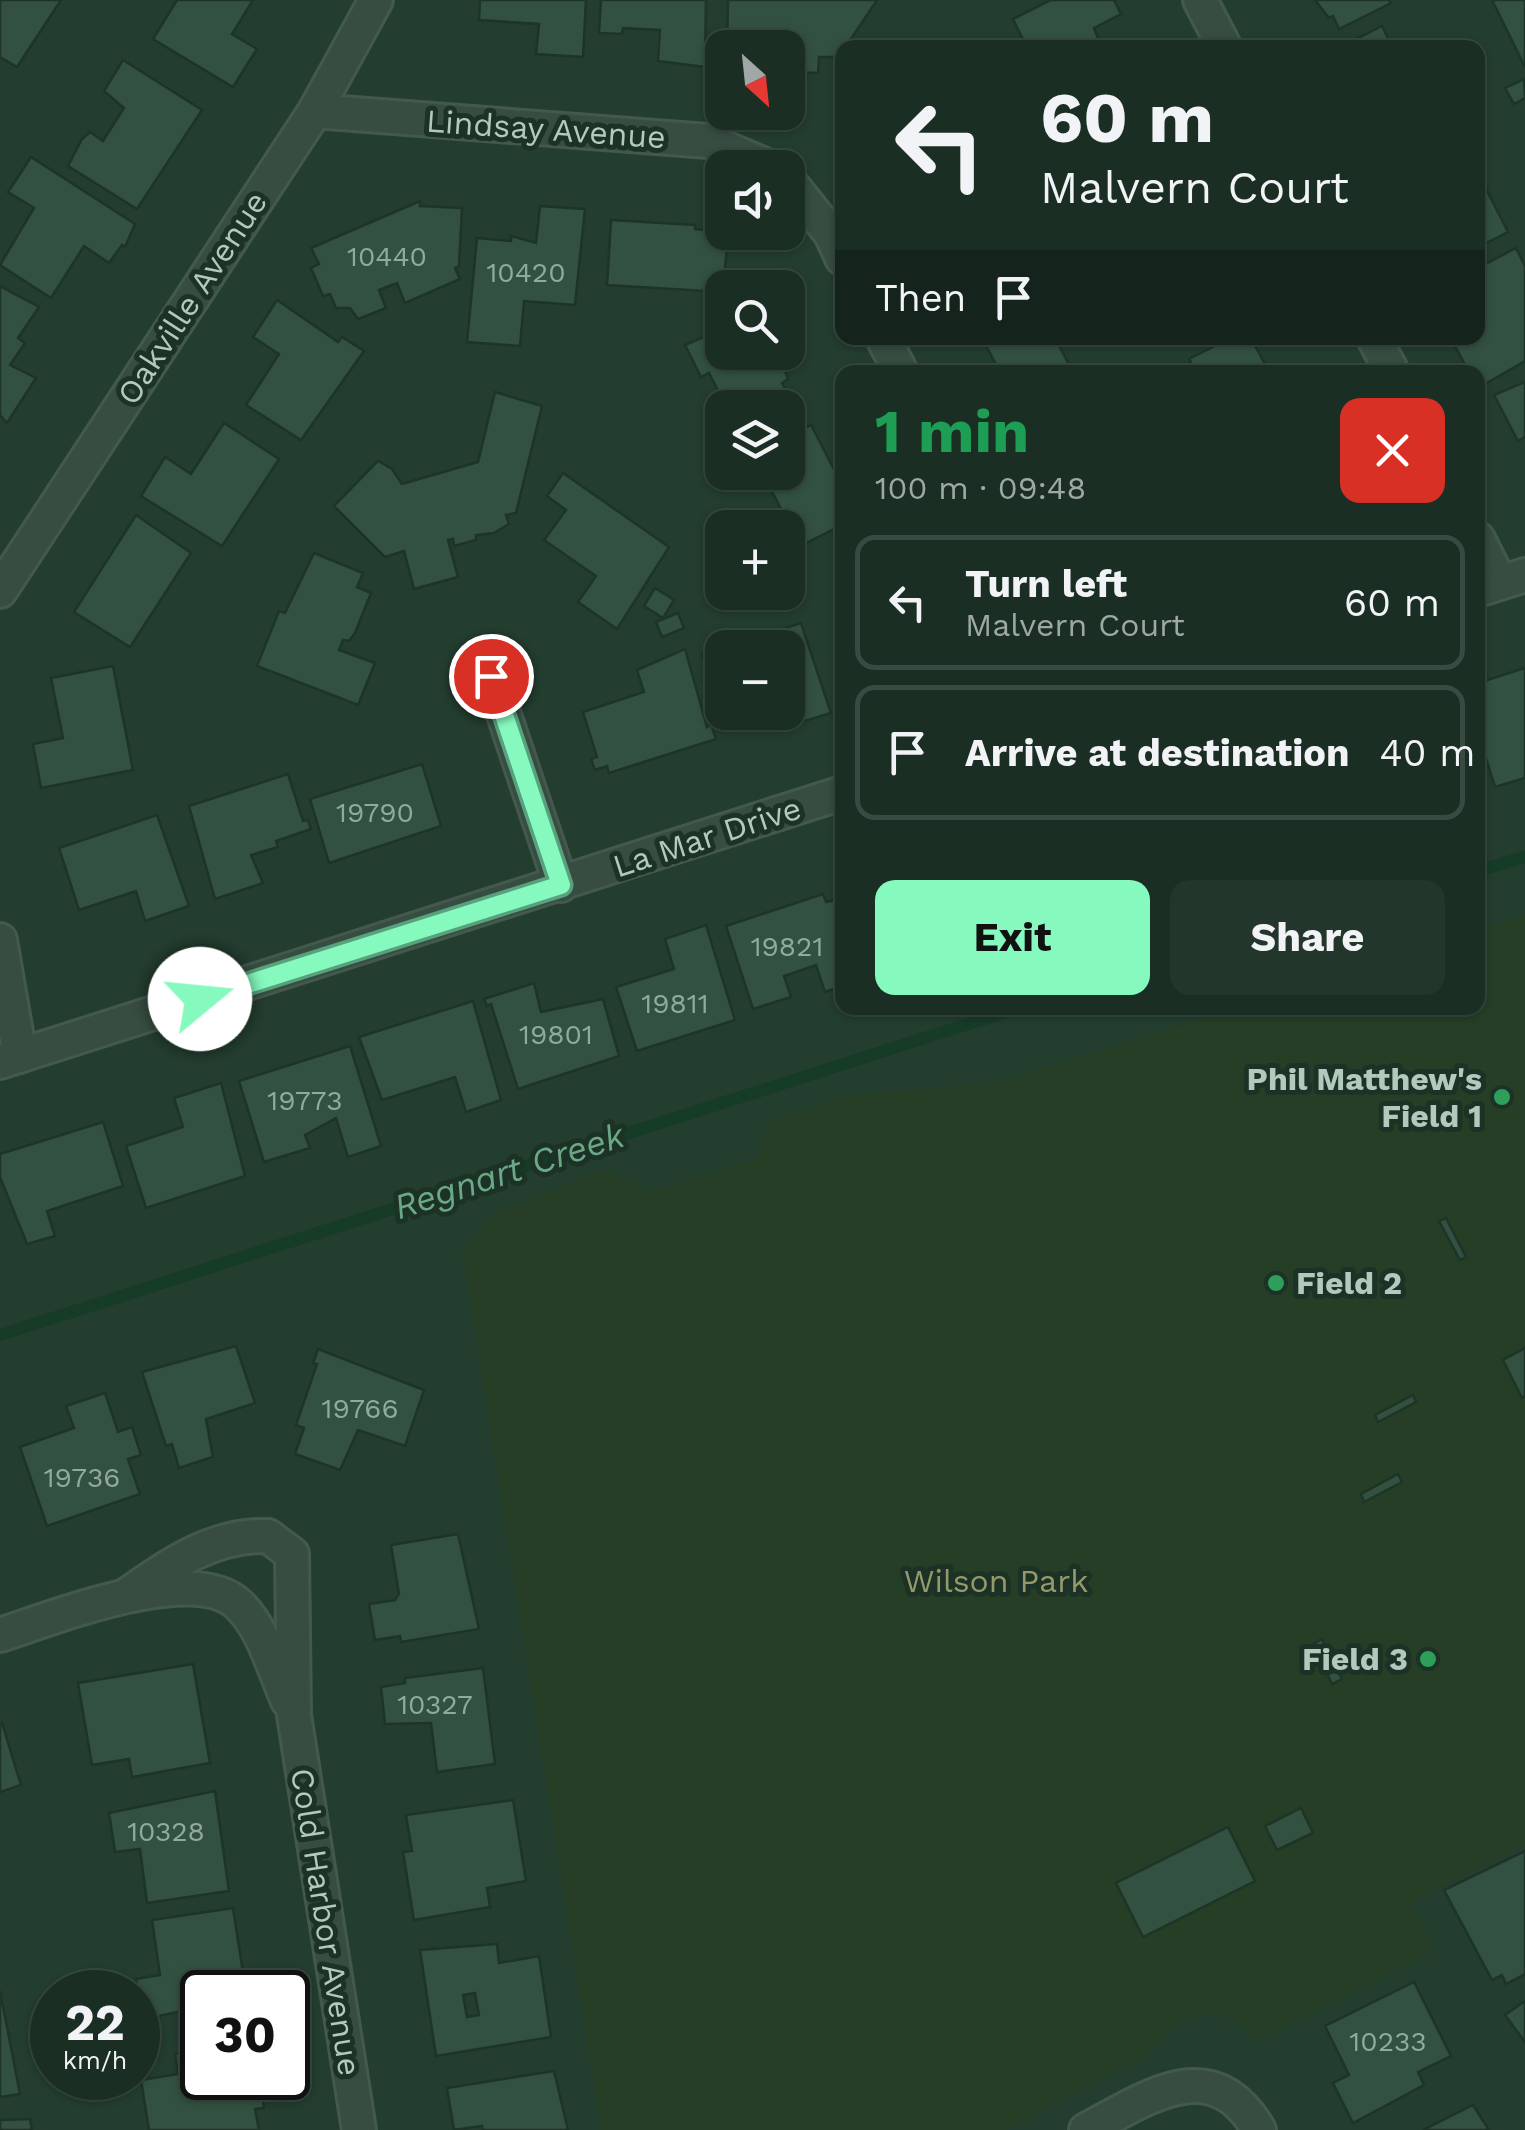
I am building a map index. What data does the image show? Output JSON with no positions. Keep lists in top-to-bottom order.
{
  "streets": {
    "street": [
      "Lindsay Avenue",
      "Oakville Avenue",
      "La Mar Drive",
      "Cold Harbor Avenue"
    ]
  },
  "crossings": [
    ["Lindsay Avenue", "Oakville Avenue"]
  ],
  "water": ["Regnart Creek"],
  "parks": ["Wilson Park"],
  "places": ["Phil Matthew's Field 1", "Field 2", "Field 3"],
  "house_numbers": [
    "10440",
    "10420",
    "19790",
    "19821",
    "19811",
    "19801",
    "19773",
    "19766",
    "19736",
    "10327",
    "10328",
    "10233"
  ],
  "north": "bottom right",
  "page": {
    "map_buttons": ["+", "−"],
    "turn": ["60 m", "Malvern Court"],
    "then": "Then",
    "heading": ["1 min", "100 m · 09:48"],
    "list": [
      {
        "name": "Turn left",
        "note": "Malvern Court",
        "value": "60 m"
      },
      {
        "name": "Arrive at destination",
        "value": "40 m"
      }
    ],
    "buttons": ["Exit", "Share"],
    "speed": "22 km/h",
    "limit": "30"
  }
}
